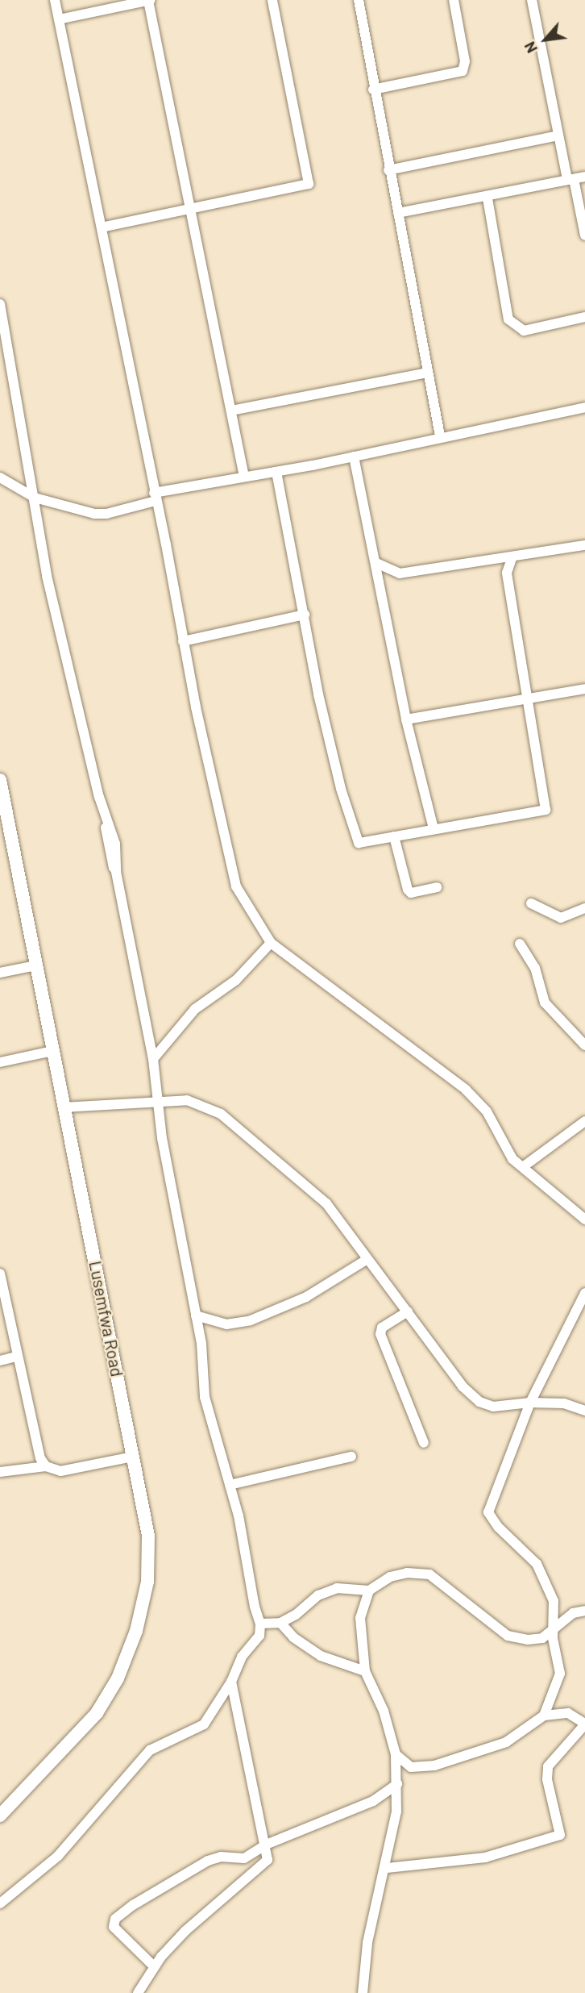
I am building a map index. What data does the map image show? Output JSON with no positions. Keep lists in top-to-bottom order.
{
  "streets": {
    "street": ["Lusemfwa Road"]
  },
  "north": "bottom left"
}
